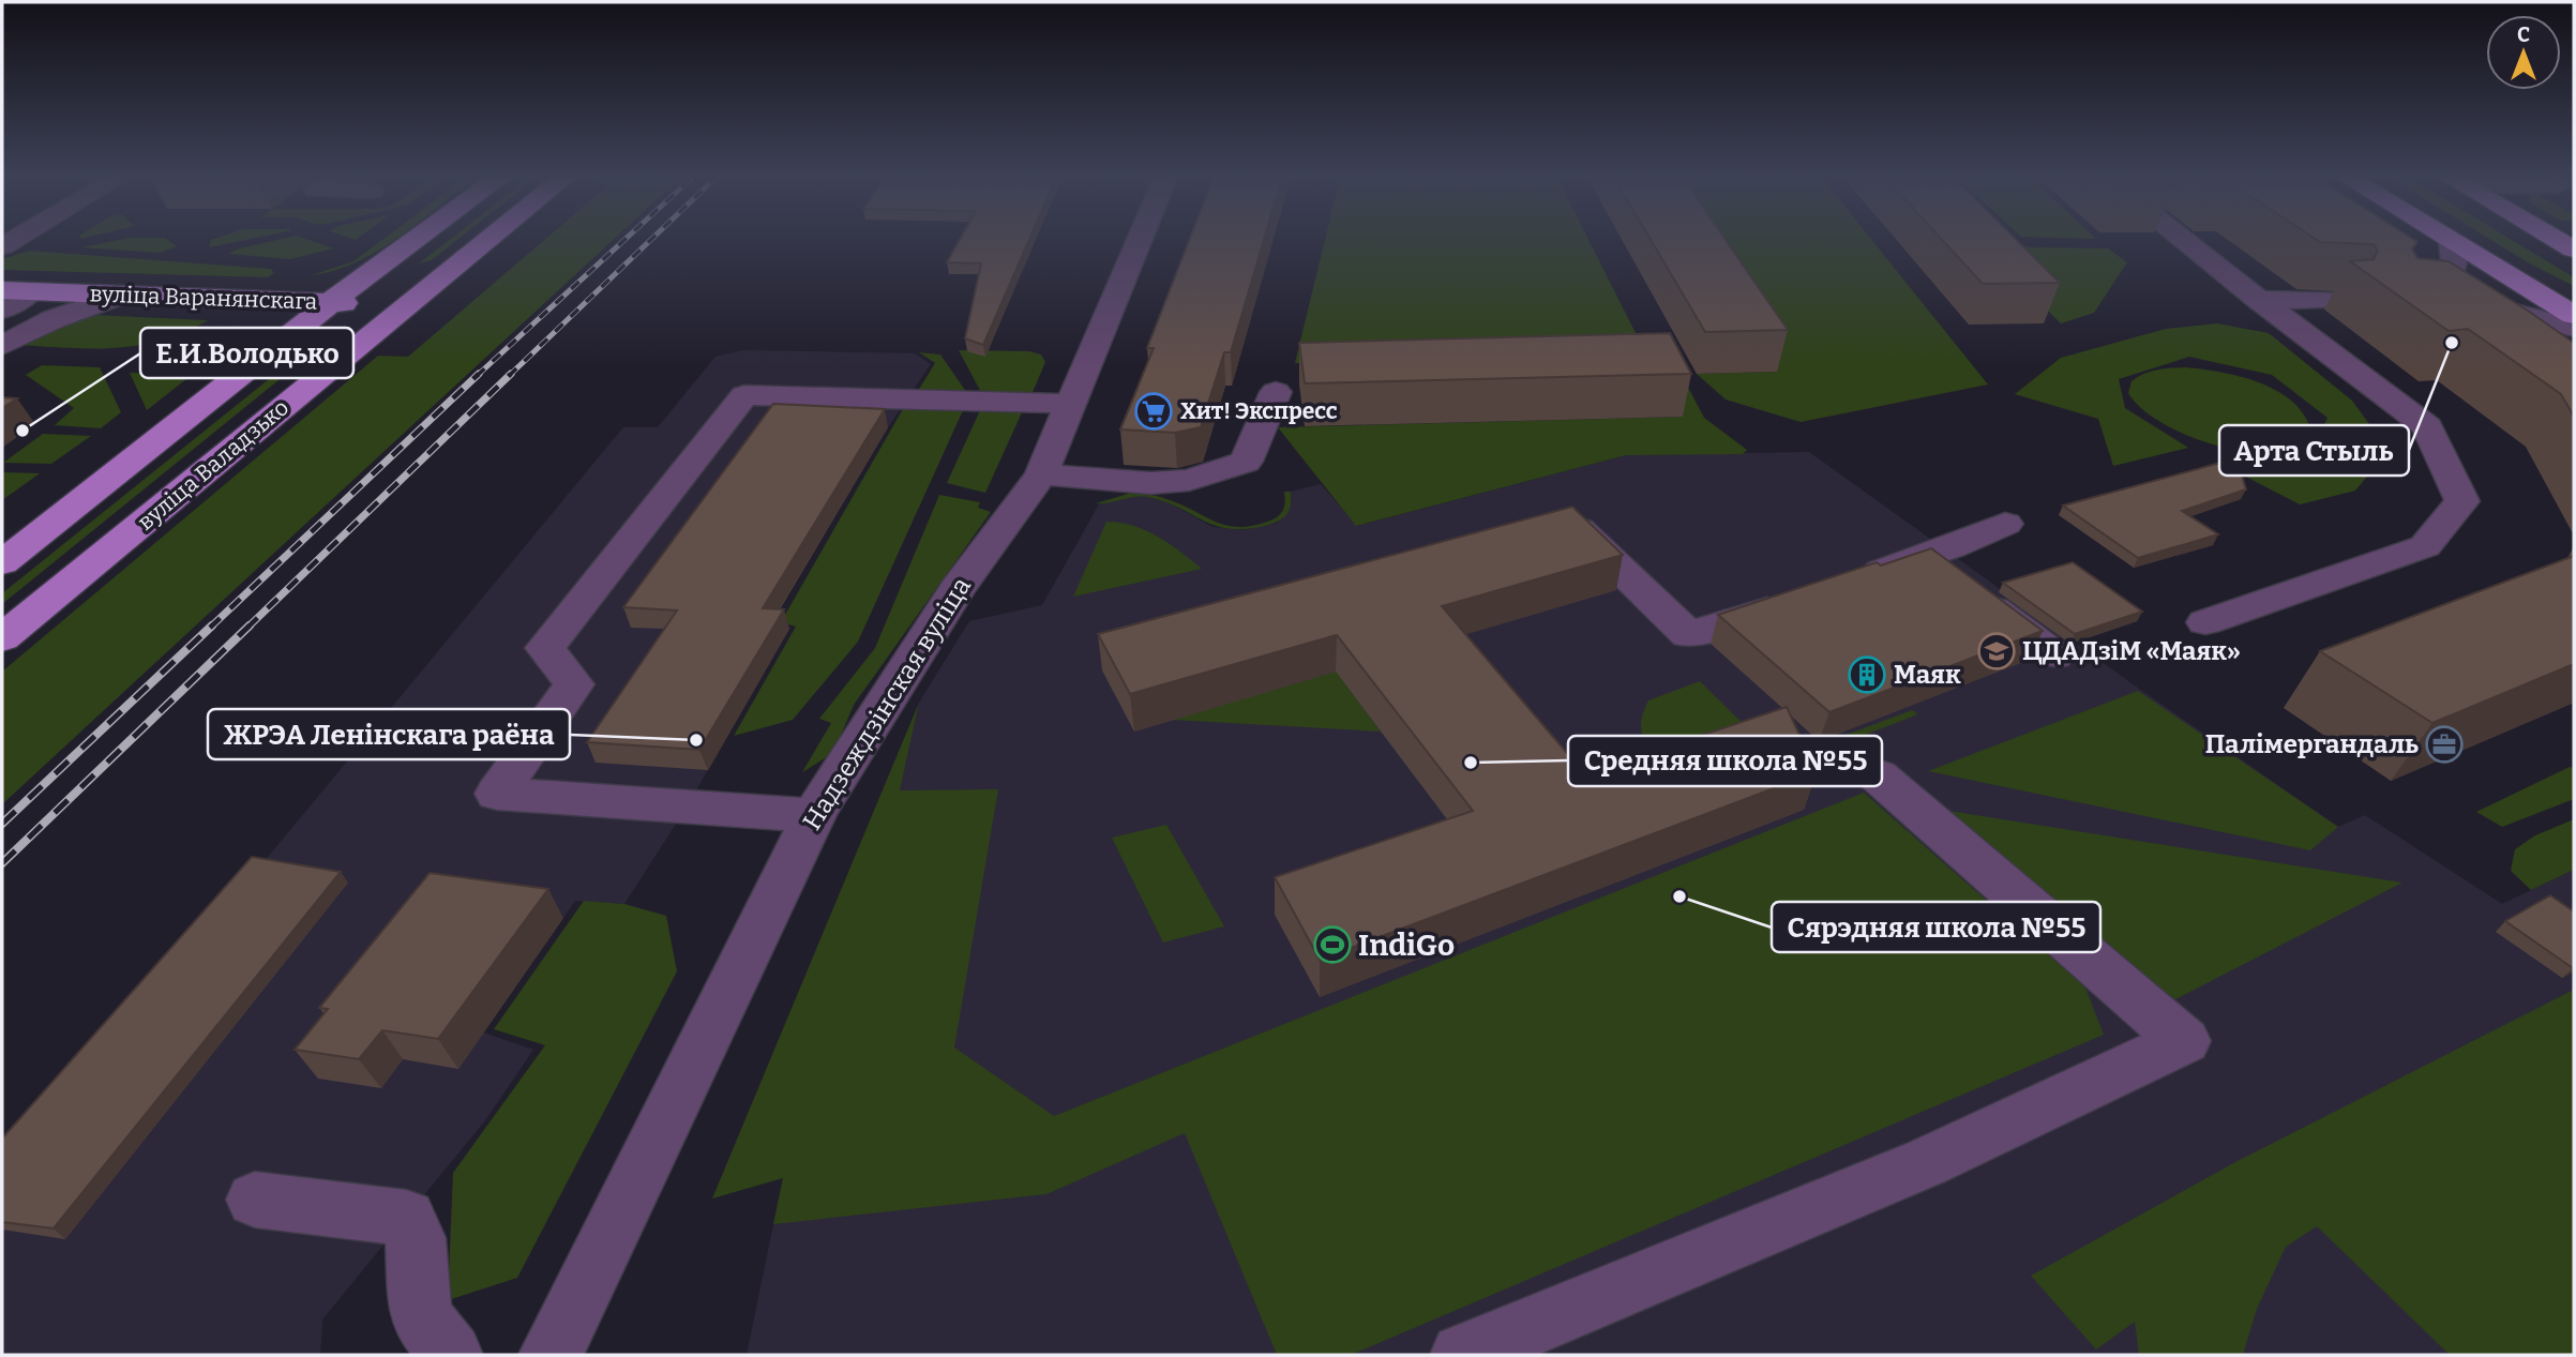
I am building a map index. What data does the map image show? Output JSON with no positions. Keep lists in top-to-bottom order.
{
  "streets": {
    "main road": ["вуліца Варанянскага", "вуліца Валадзько"],
    "street": ["Надзеждзінская вуліца"]
  },
  "crossings": [
    ["вуліца Варанянскага", "вуліца Валадзько"]
  ],
  "places": {
    "other": [
      "Арта Стыль",
      "Е.И.Володько",
      "ЖРЭА Ленінскага раёна",
      "Средняя школа №55",
      "Сярэдняя школа №55"
    ],
    "supermarket": ["Хит! Экспресс"],
    "school or university": ["ЦДАДзіМ «Маяк»"],
    "building": ["Маяк"],
    "office": ["Палімергандаль"],
    "sports": ["IndiGo"]
  },
  "north": "top"
}
